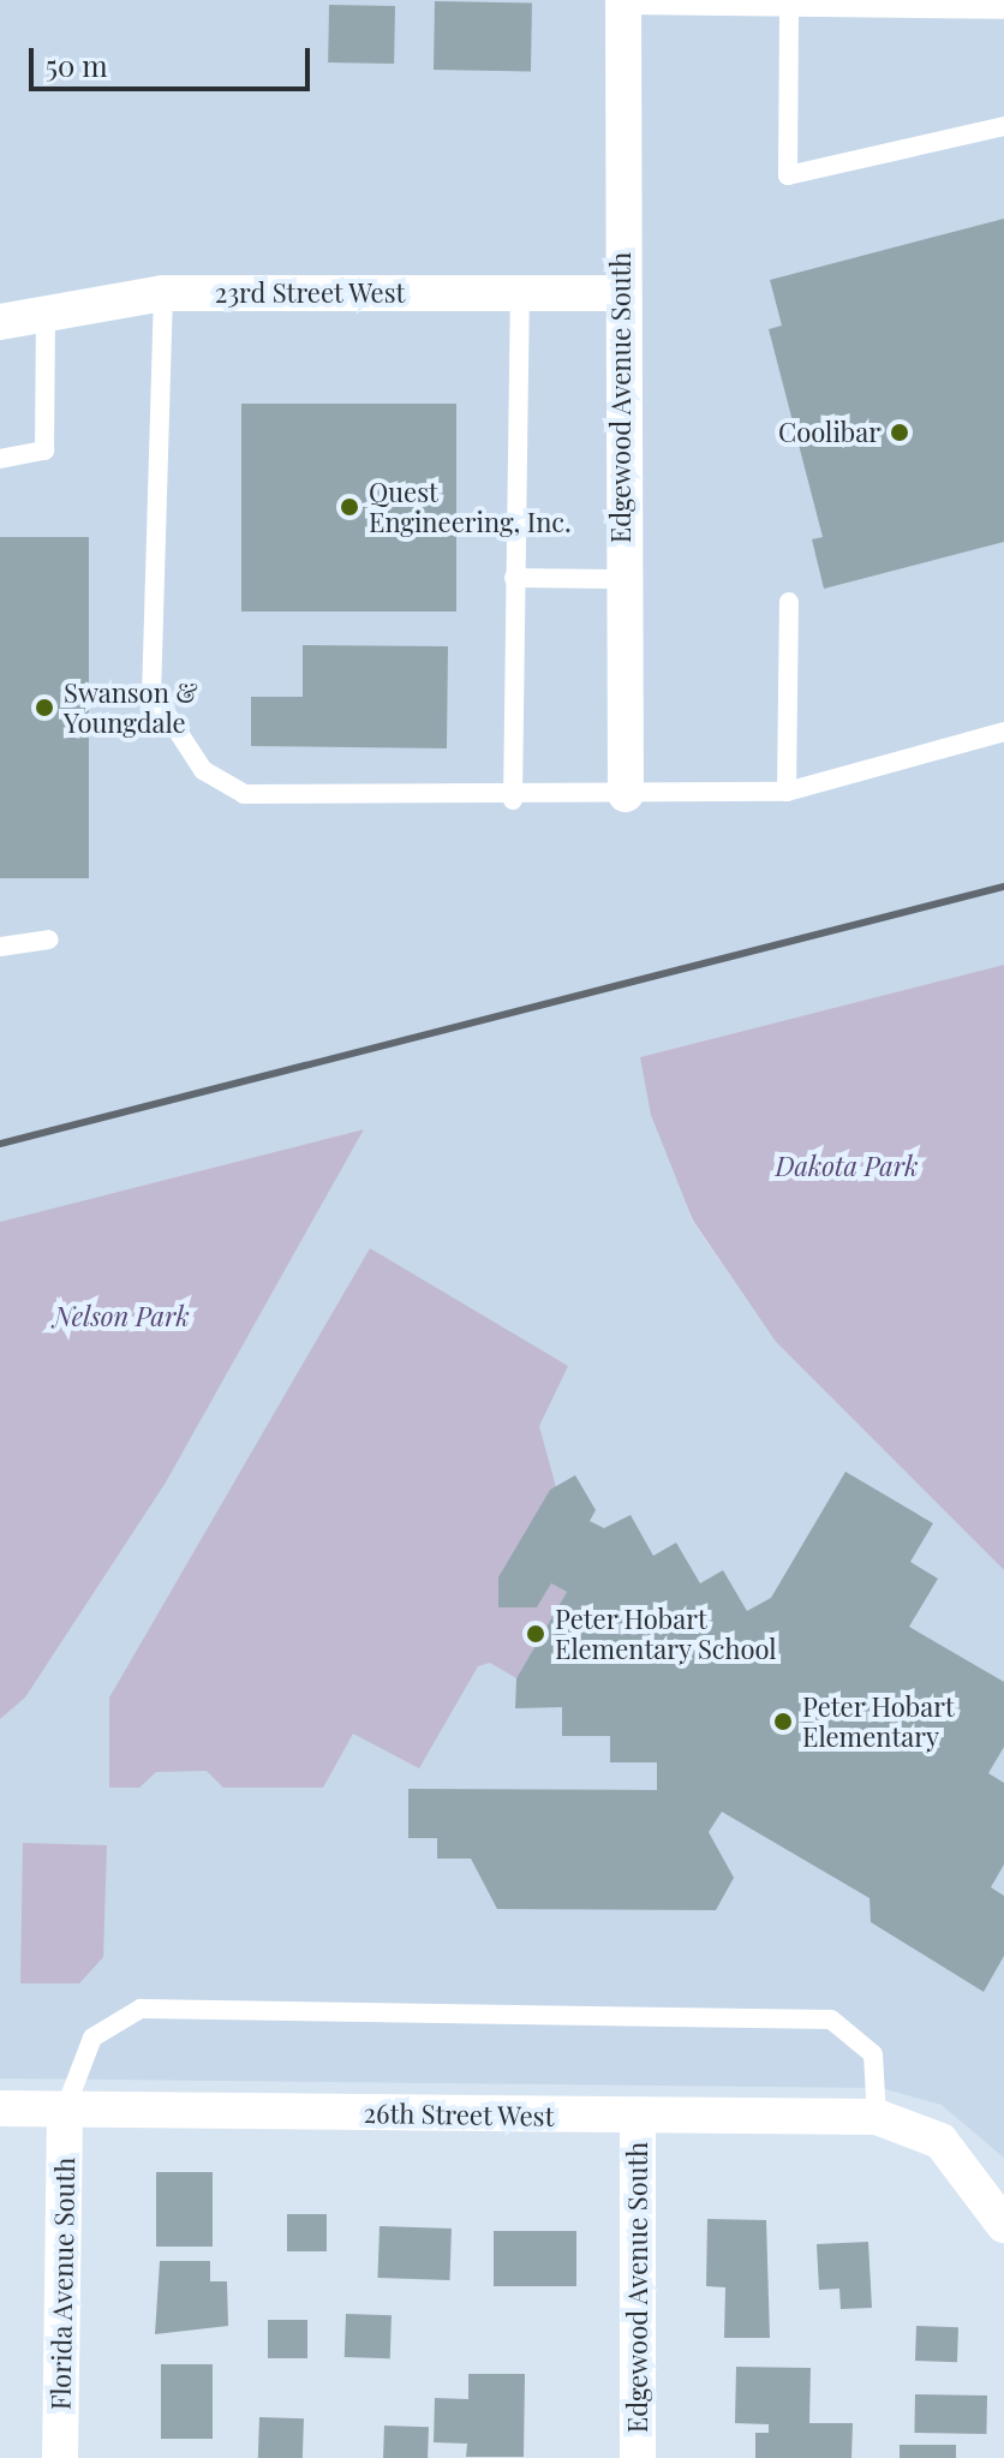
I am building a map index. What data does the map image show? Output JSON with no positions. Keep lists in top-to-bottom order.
{
  "streets": {
    "street": [
      "23rd Street West",
      "Edgewood Avenue South",
      "26th Street West",
      "Florida Avenue South"
    ]
  },
  "crossings": [
    ["23rd Street West", "Edgewood Avenue South"],
    ["Edgewood Avenue South", "26th Street West"],
    ["26th Street West", "Florida Avenue South"]
  ],
  "parks": ["Dakota Park", "Nelson Park"],
  "places": [
    "Coolibar",
    "Quest Engineering, Inc.",
    "Swanson & Youngdale",
    "Peter Hobart Elementary School",
    "Peter Hobart Elementary"
  ],
  "scale_bar": "50 m"
}
